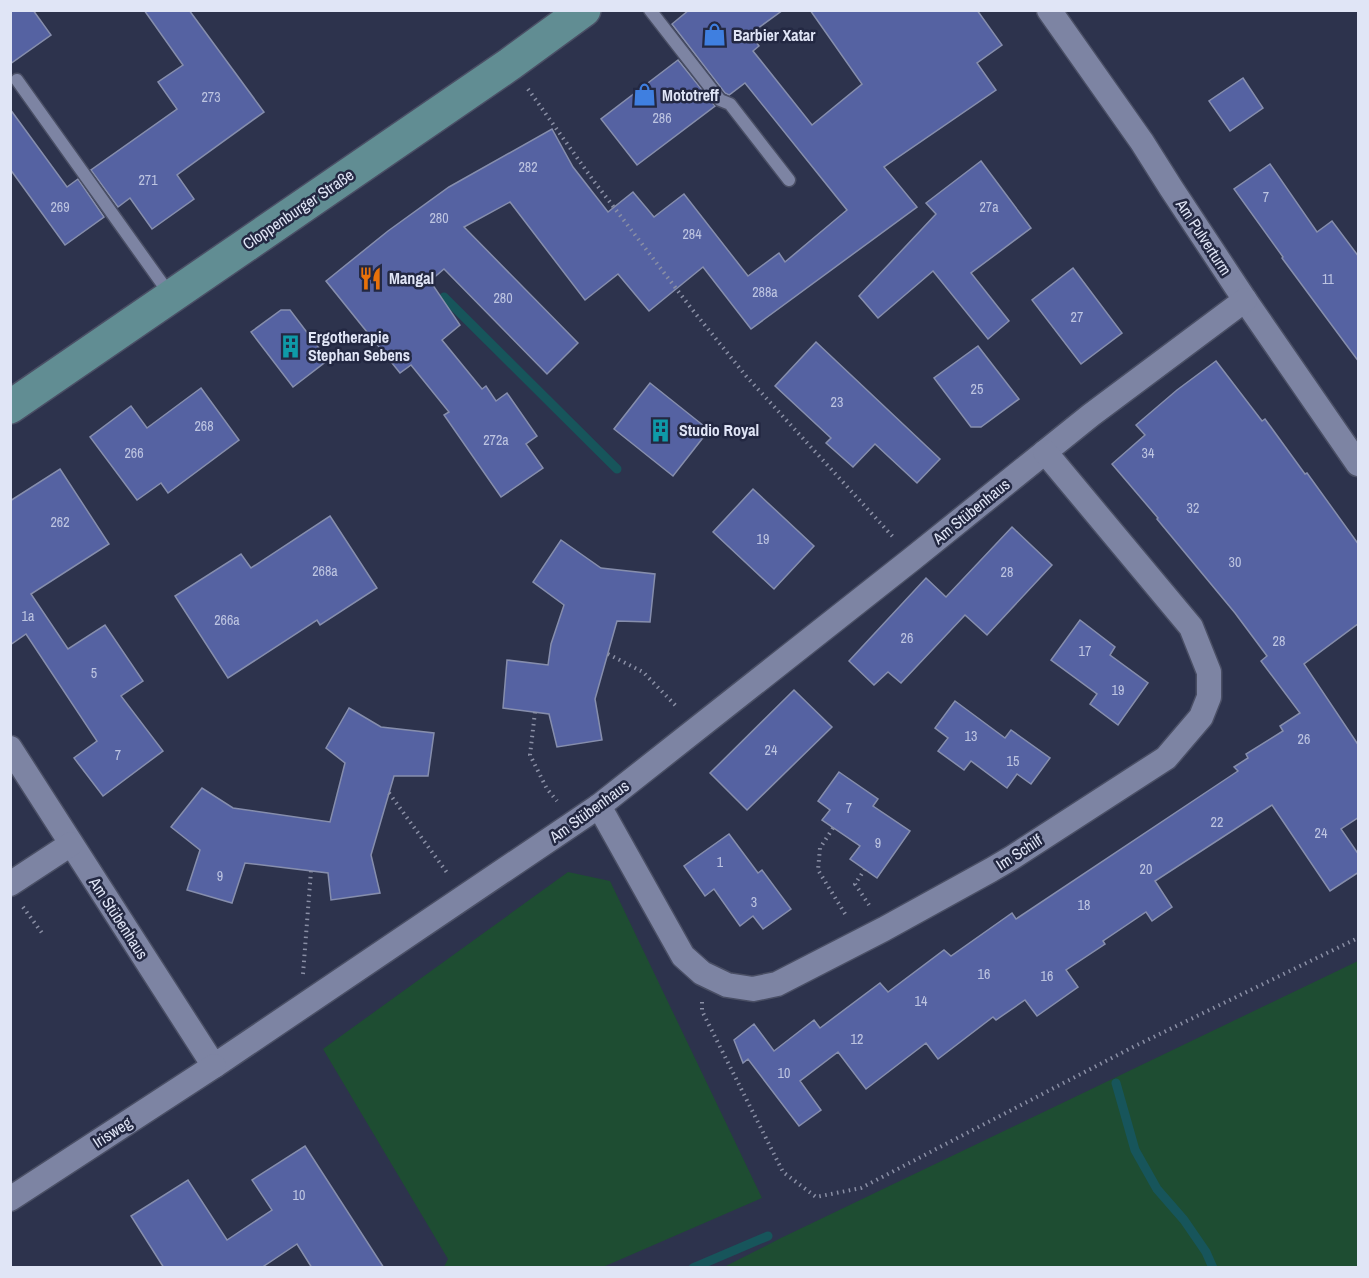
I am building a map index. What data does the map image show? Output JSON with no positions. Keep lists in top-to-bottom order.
{
  "streets": {
    "main road": ["Cloppenburger Straße"],
    "street": [
      "Am Pulverturm",
      "Am Stübenhaus",
      "Im Schilf",
      "Irisweg"
    ]
  },
  "crossings": [
    ["Am Pulverturm", "Am Stübenhaus"],
    ["Am Stübenhaus", "Im Schilf"],
    ["Am Stübenhaus", "Irisweg"]
  ],
  "places": {
    "shop": ["Barbier Xatar", "Mototreff"],
    "restaurant": ["Mangal"],
    "building": ["Ergotherapie Stephan Sebens", "Studio Royal"]
  },
  "house_numbers": [
    "273",
    "286",
    "282",
    "271",
    "7",
    "269",
    "27a",
    "280",
    "284",
    "11",
    "288a",
    "280",
    "27",
    "25",
    "23",
    "268",
    "272a",
    "266",
    "34",
    "32",
    "262",
    "19",
    "30",
    "268a",
    "28",
    "1a",
    "266a",
    "26",
    "28",
    "17",
    "5",
    "19",
    "13",
    "26",
    "24",
    "7",
    "15",
    "7",
    "22",
    "24",
    "9",
    "1",
    "20",
    "9",
    "3",
    "18",
    "16",
    "16",
    "14",
    "12",
    "10",
    "10"
  ]
}
